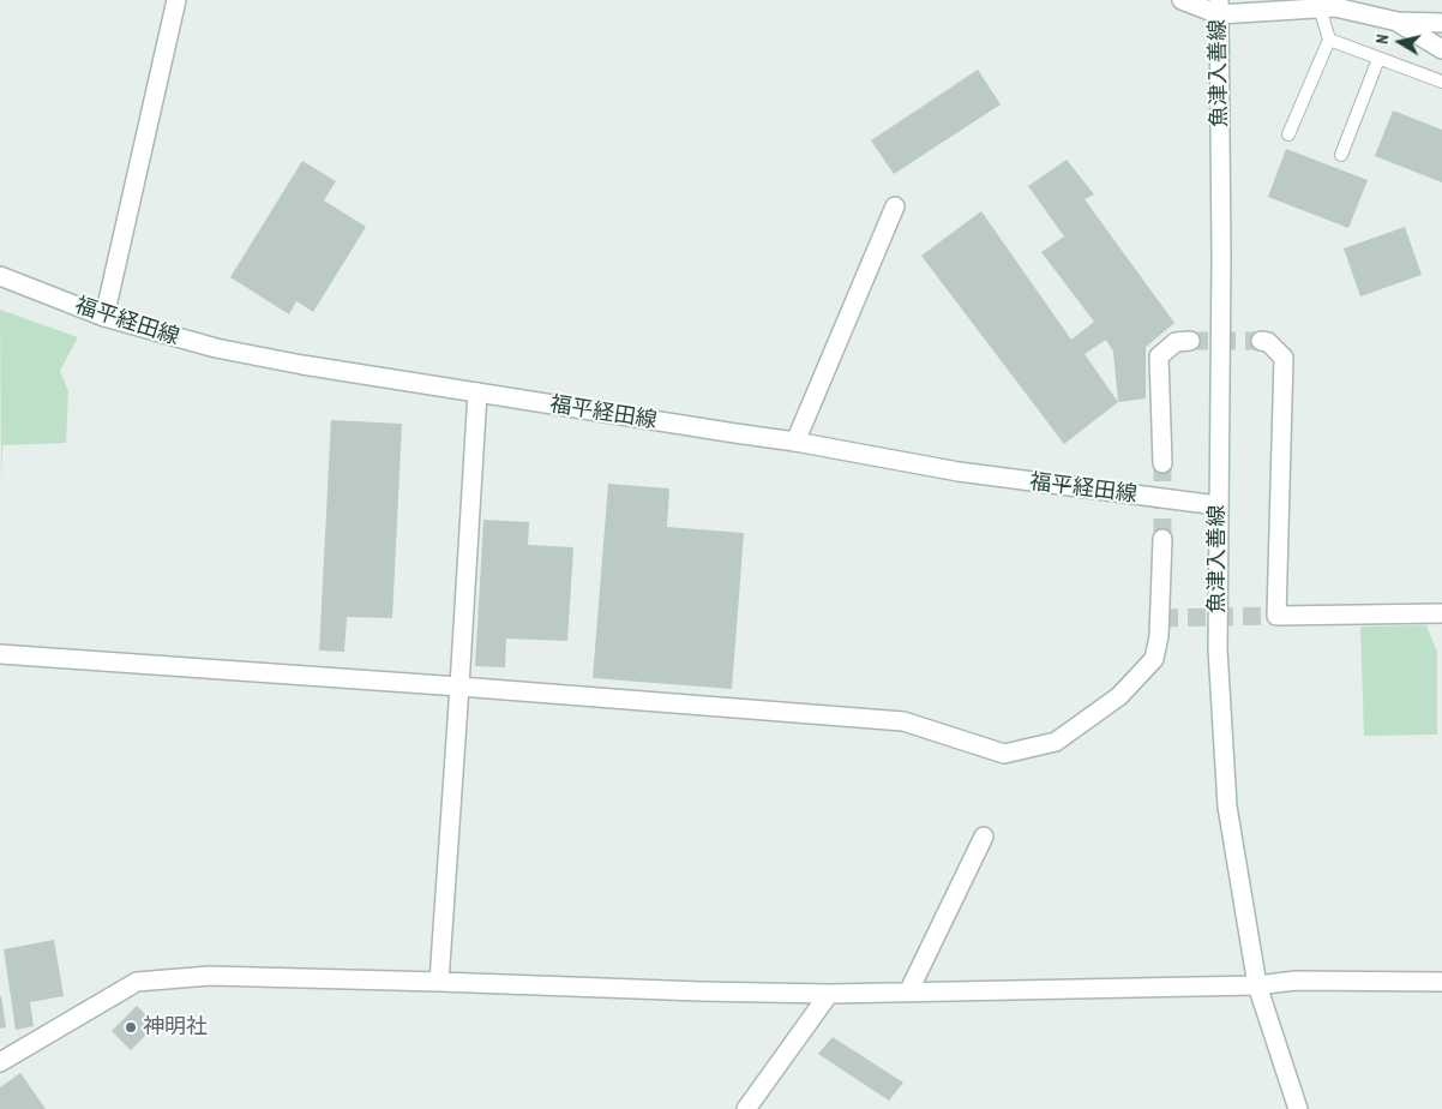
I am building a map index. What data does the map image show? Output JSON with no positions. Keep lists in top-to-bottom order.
{
  "streets": {
    "street": ["魚津入善線", "福平経田線"]
  },
  "crossings": [
    ["魚津入善線", "福平経田線"]
  ],
  "places": ["神明社"],
  "north": "left"
}
